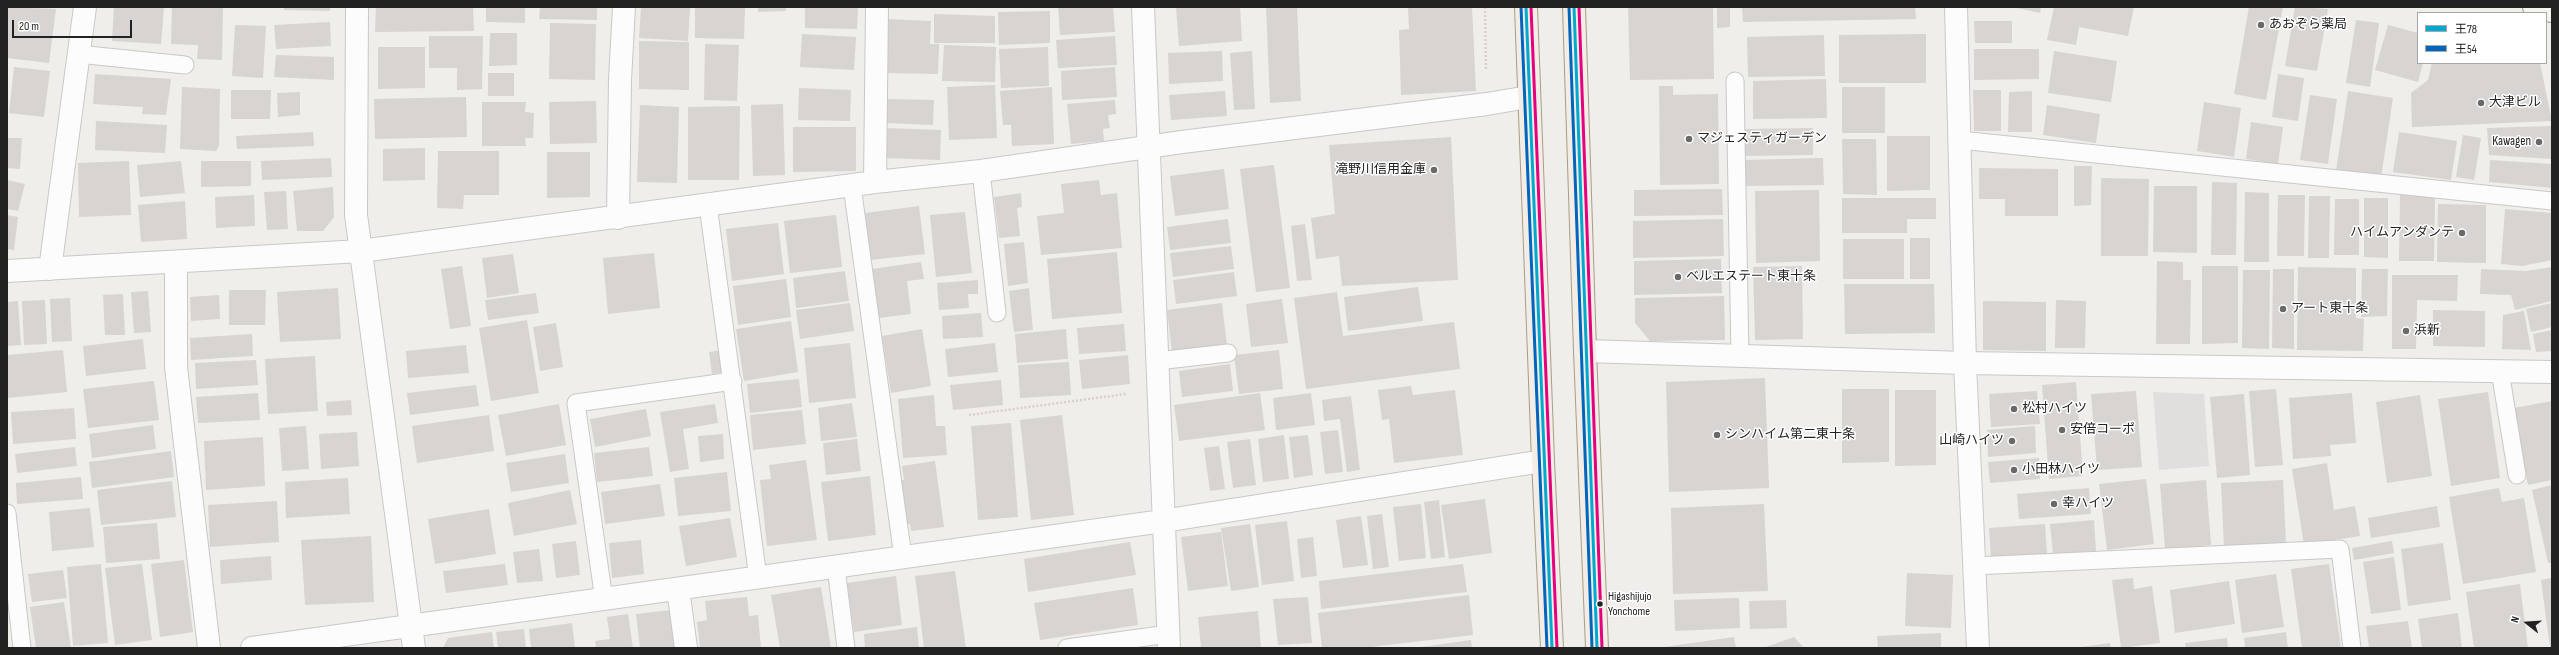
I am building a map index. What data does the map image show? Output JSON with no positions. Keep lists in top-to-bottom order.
{
  "places": [
    "あおぞら薬局",
    "大津ビル",
    "マジェスティガーデン",
    "Kawagen",
    "滝野川信用金庫",
    "ハイムアンダンテ",
    "ベルエステート東十条",
    "アート東十条",
    "浜新",
    "松村ハイツ",
    "安倍コーポ",
    "シンハイム第二東十条",
    "山崎ハイツ",
    "小田林ハイツ",
    "幸ハイツ",
    "Higashijujo Yonchome"
  ],
  "lines": ["transit line 王78", "transit line 王54"],
  "legend": ["王78", "王54"],
  "scale_bar": "20 m",
  "north": "left"
}
